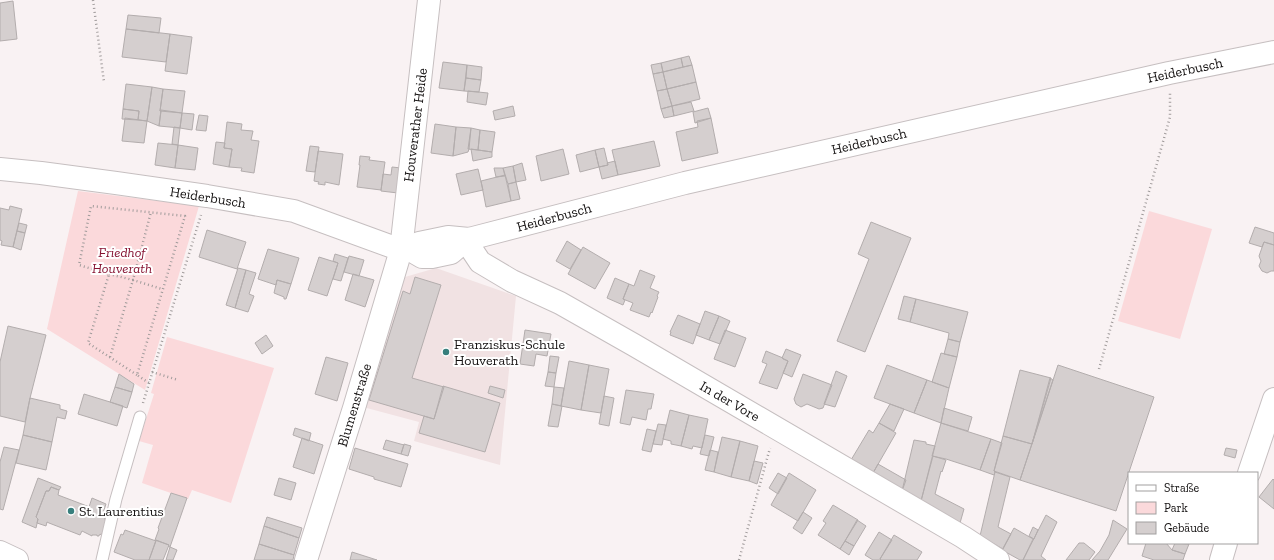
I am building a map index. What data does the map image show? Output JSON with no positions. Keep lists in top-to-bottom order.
{
  "streets": {
    "street": [
      "Heiderbusch",
      "Houverather Heide",
      "In der Vore",
      "Blumenstraße"
    ]
  },
  "crossings": [
    ["Heiderbusch", "Houverather Heide"],
    ["Heiderbusch", "In der Vore"],
    ["Heiderbusch", "Blumenstraße"],
    ["Houverather Heide", "Blumenstraße"]
  ],
  "parks": ["Friedhof Houverath"],
  "places": ["Franziskus-Schule Houverath", "St. Laurentius"],
  "legend": ["Straße", "Park", "Gebäude"]
}
